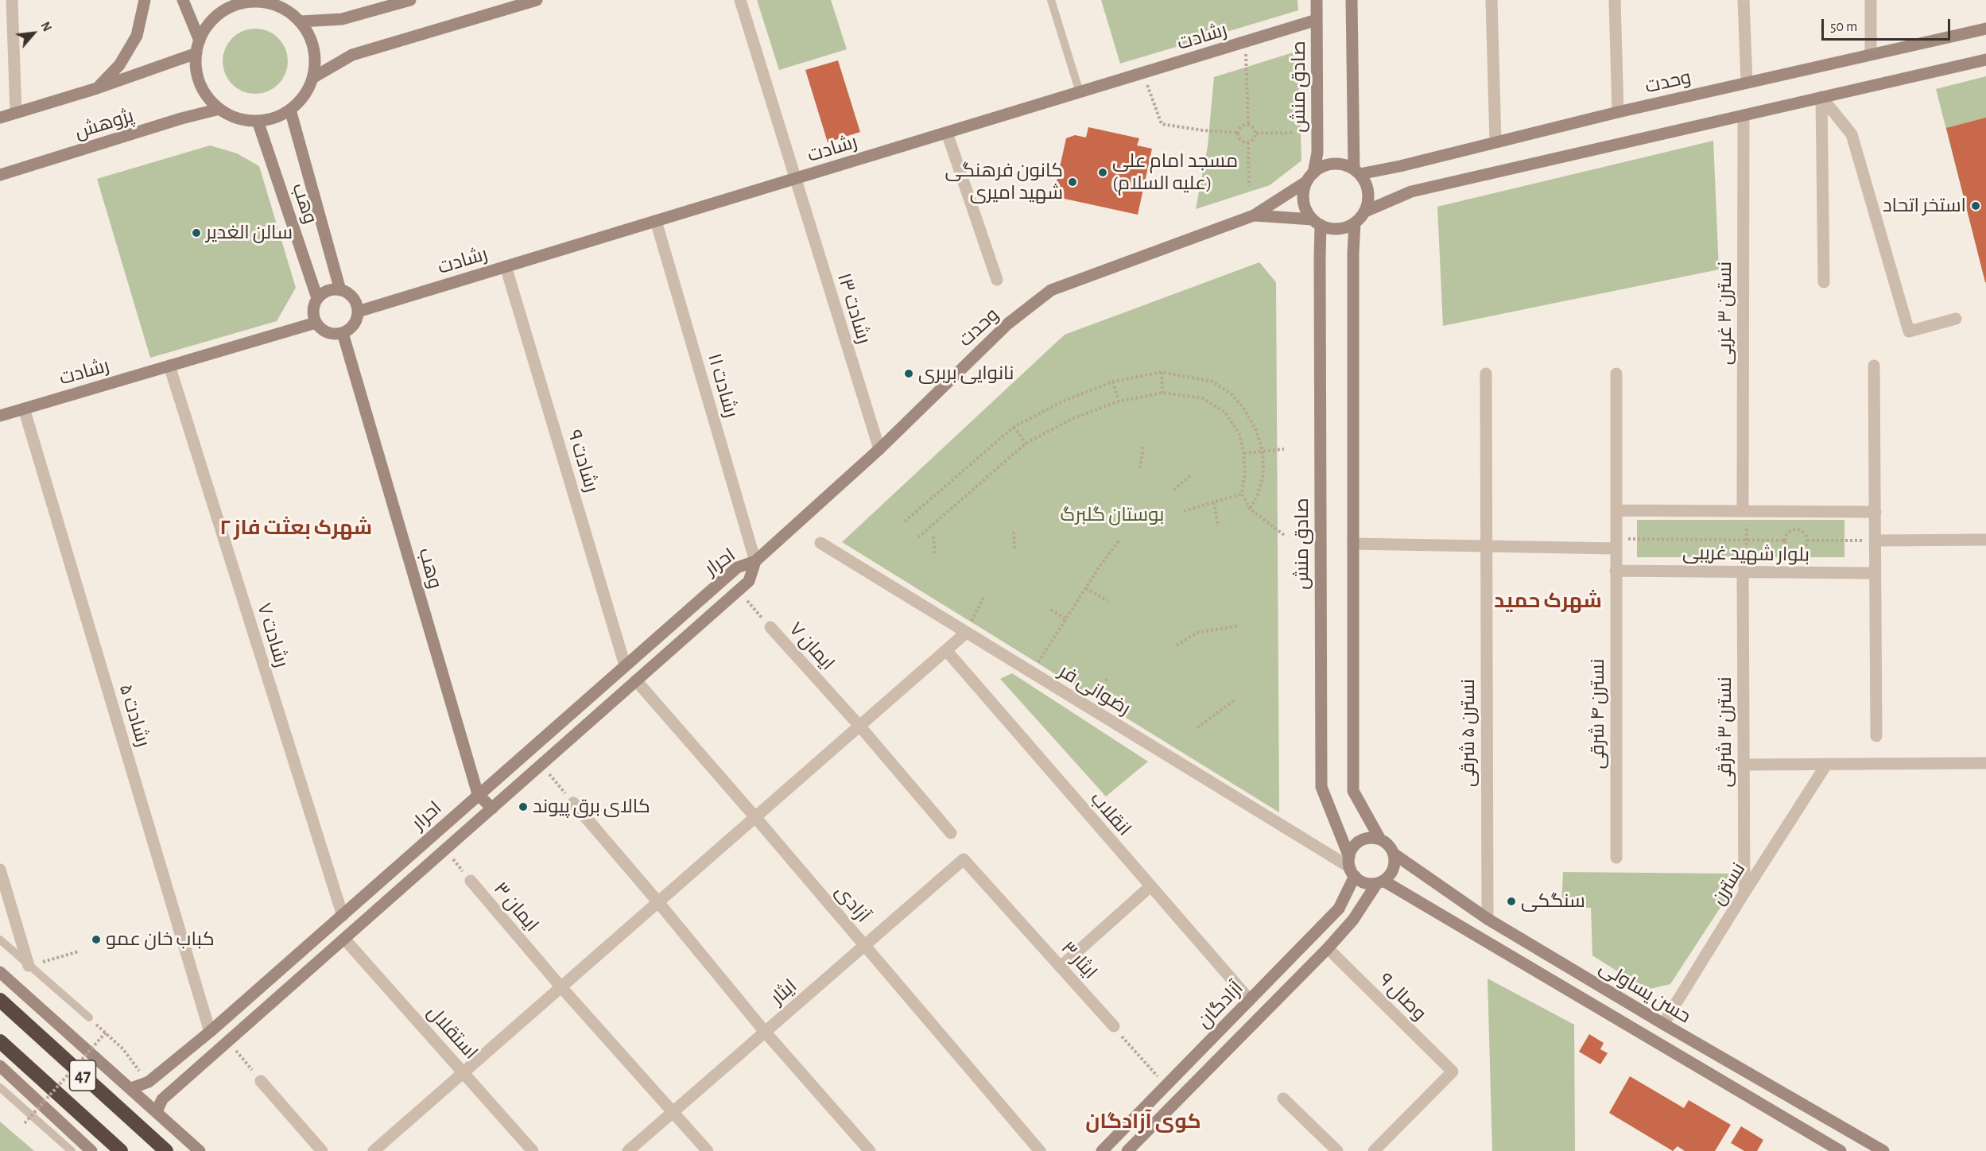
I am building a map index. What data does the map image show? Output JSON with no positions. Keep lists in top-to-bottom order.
{
  "streets": {
    "highway": ["47"],
    "street": [
      "رشادت",
      "وحدت",
      "صادق منش",
      "پژوهش",
      "وهب",
      "رشادت ۱۳",
      "نسترن ۳ غربی",
      "رشادت ۱۱",
      "رشادت ۹",
      "بلوار شهید غریبی",
      "احرار",
      "رشادت ۷",
      "ایمان ۷",
      "رضوانی فر",
      "نسترن ۴ شرقی",
      "رشادت ۵",
      "نسترن ۳ شرقی",
      "نسترن ۵ شرقی",
      "انقلاب",
      "نسترن",
      "آزادی",
      "ایمان ۳",
      "ایثار ۳",
      "ایثار",
      "حسن یساولی",
      "وصال ۹",
      "آزادگان",
      "استقلال"
    ]
  },
  "crossings": [
    ["رشادت", "صادق منش"],
    ["رشادت", "وهب"],
    ["رشادت", "رشادت ۱۳"],
    ["رشادت", "رشادت ۱۱"],
    ["رشادت", "رشادت ۹"],
    ["رشادت", "رشادت ۷"],
    ["رشادت", "رشادت ۵"],
    ["وحدت", "صادق منش"],
    ["وحدت", "رشادت ۱۳"],
    ["وحدت", "رشادت ۱۱"],
    ["وحدت", "احرار"],
    ["صادق منش", "رضوانی فر"],
    ["صادق منش", "حسن یساولی"],
    ["صادق منش", "آزادگان"],
    ["پژوهش", "وهب"],
    ["وهب", "احرار"],
    ["رشادت ۱۱", "احرار"],
    ["رشادت ۹", "احرار"],
    ["بلوار شهید غریبی", "نسترن ۴ شرقی"],
    ["بلوار شهید غریبی", "نسترن ۳ شرقی"],
    ["احرار", "رشادت ۷"],
    ["احرار", "ایمان ۷"],
    ["احرار", "رشادت ۵"],
    ["احرار", "آزادی"],
    ["احرار", "ایمان ۳"],
    ["احرار", "استقلال"],
    ["رضوانی فر", "حسن یساولی"],
    ["رضوانی فر", "آزادگان"],
    ["نسترن ۳ شرقی", "نسترن"],
    ["نسترن ۵ شرقی", "حسن یساولی"],
    ["انقلاب", "آزادگان"],
    ["نسترن", "حسن یساولی"],
    ["آزادی", "ایثار"],
    ["ایمان ۳", "ایثار"],
    ["ایثار ۳", "ایثار"],
    ["حسن یساولی", "آزادگان"],
    ["وصال ۹", "آزادگان"]
  ],
  "districts": ["شهرک بعثت فاز ۲", "شهرک حمید", "کوی آزادگان"],
  "parks": ["بوستان گلبرگ"],
  "places": [
    "مسجد امام علی (علیه السلام)",
    "کانون فرهنگی شهید امیری",
    "استخر اتحاد",
    "سالن الغدیر",
    "نانوایی بربری",
    "کالای برق پیوند",
    "سنگکی",
    "کباب خان عمو"
  ],
  "scale_bar": "50 m",
  "north": "top right"
}
